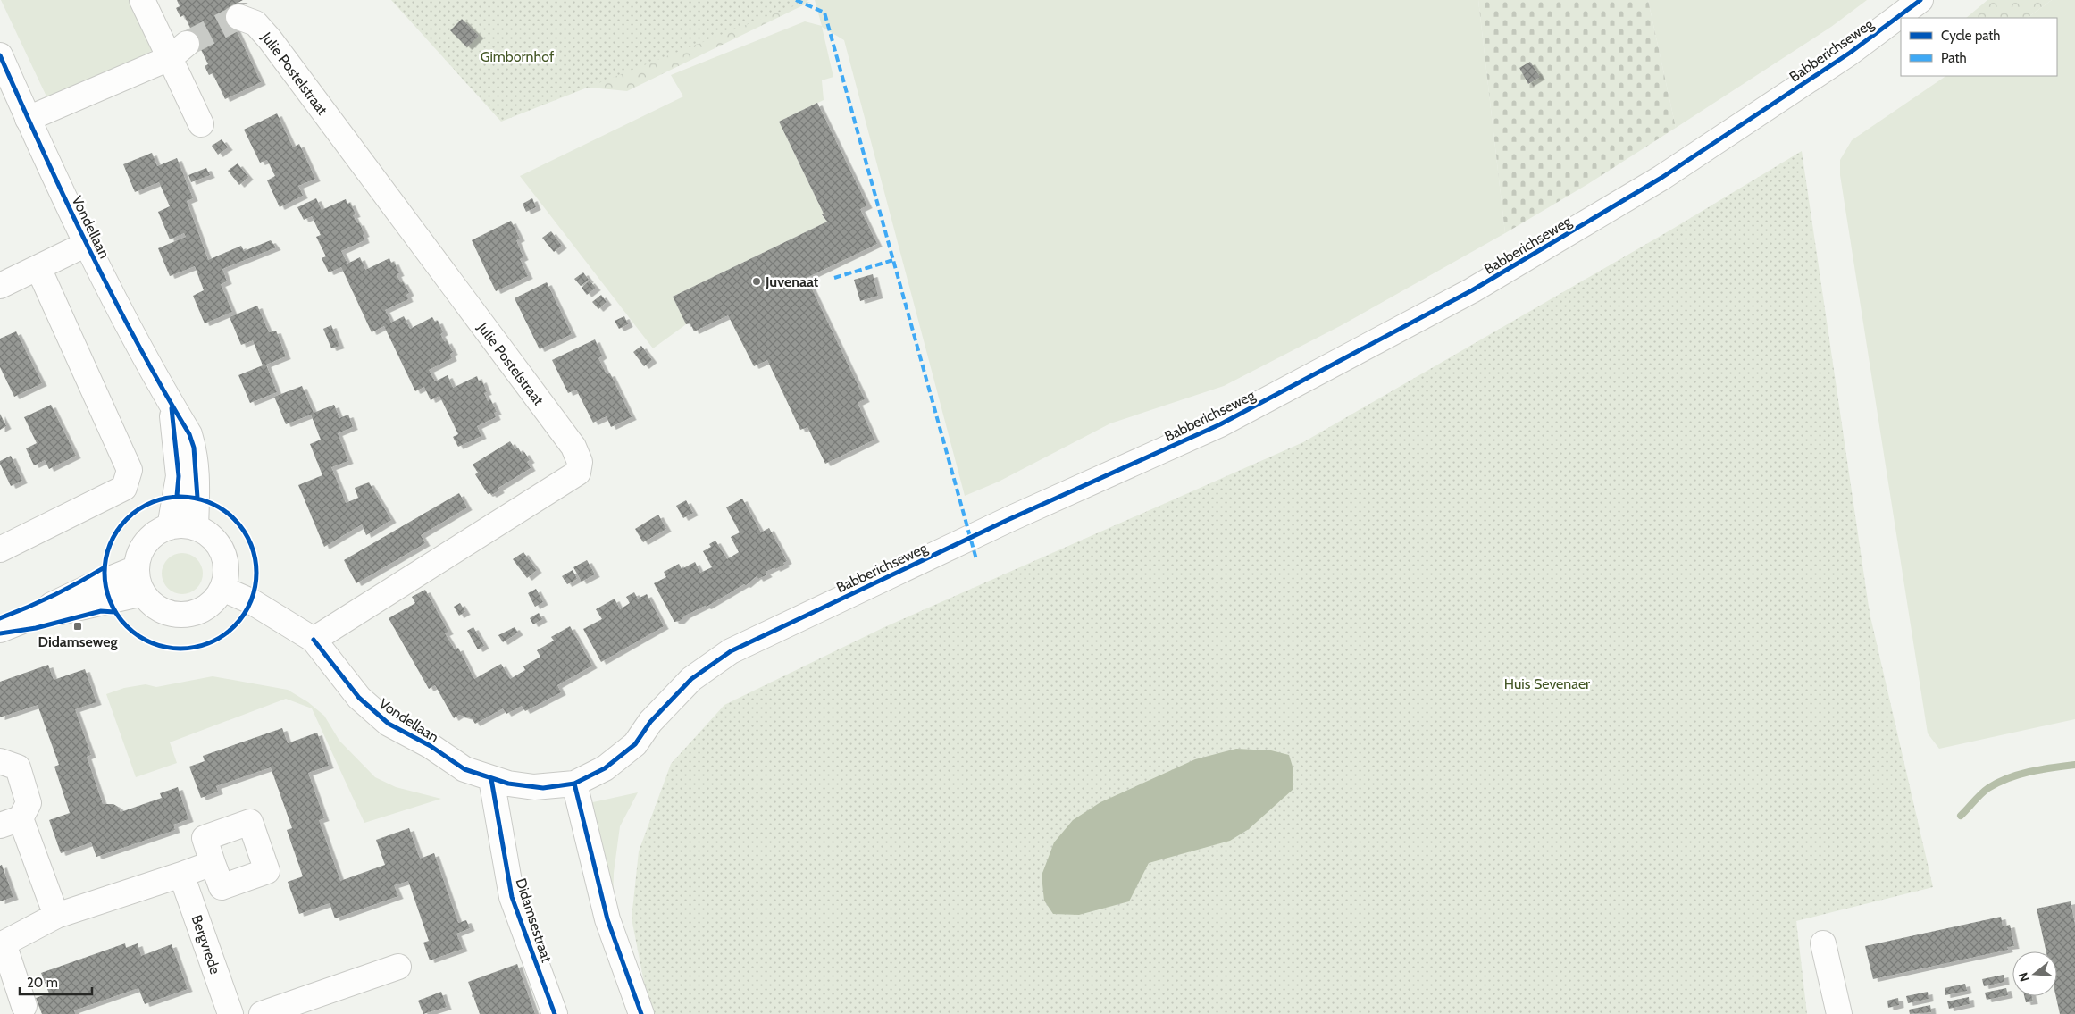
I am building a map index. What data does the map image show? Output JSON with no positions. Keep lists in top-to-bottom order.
{
  "streets": {
    "street": [
      "Babberichseweg",
      "Julie Postelstraat",
      "Vondellaan",
      "Didamsestraat",
      "Bergvrede"
    ]
  },
  "crossings": [
    ["Babberichseweg", "Vondellaan"],
    ["Babberichseweg", "Didamsestraat"],
    ["Julie Postelstraat", "Vondellaan"],
    ["Vondellaan", "Didamsestraat"]
  ],
  "parks": ["Gimbornhof", "Huis Sevenaer"],
  "places": {
    "other": ["Juvenaat"],
    "transit": ["Didamseweg"]
  },
  "legend": ["Cycle path", "Path"],
  "scale_bar": "20 m",
  "north": "left"
}
